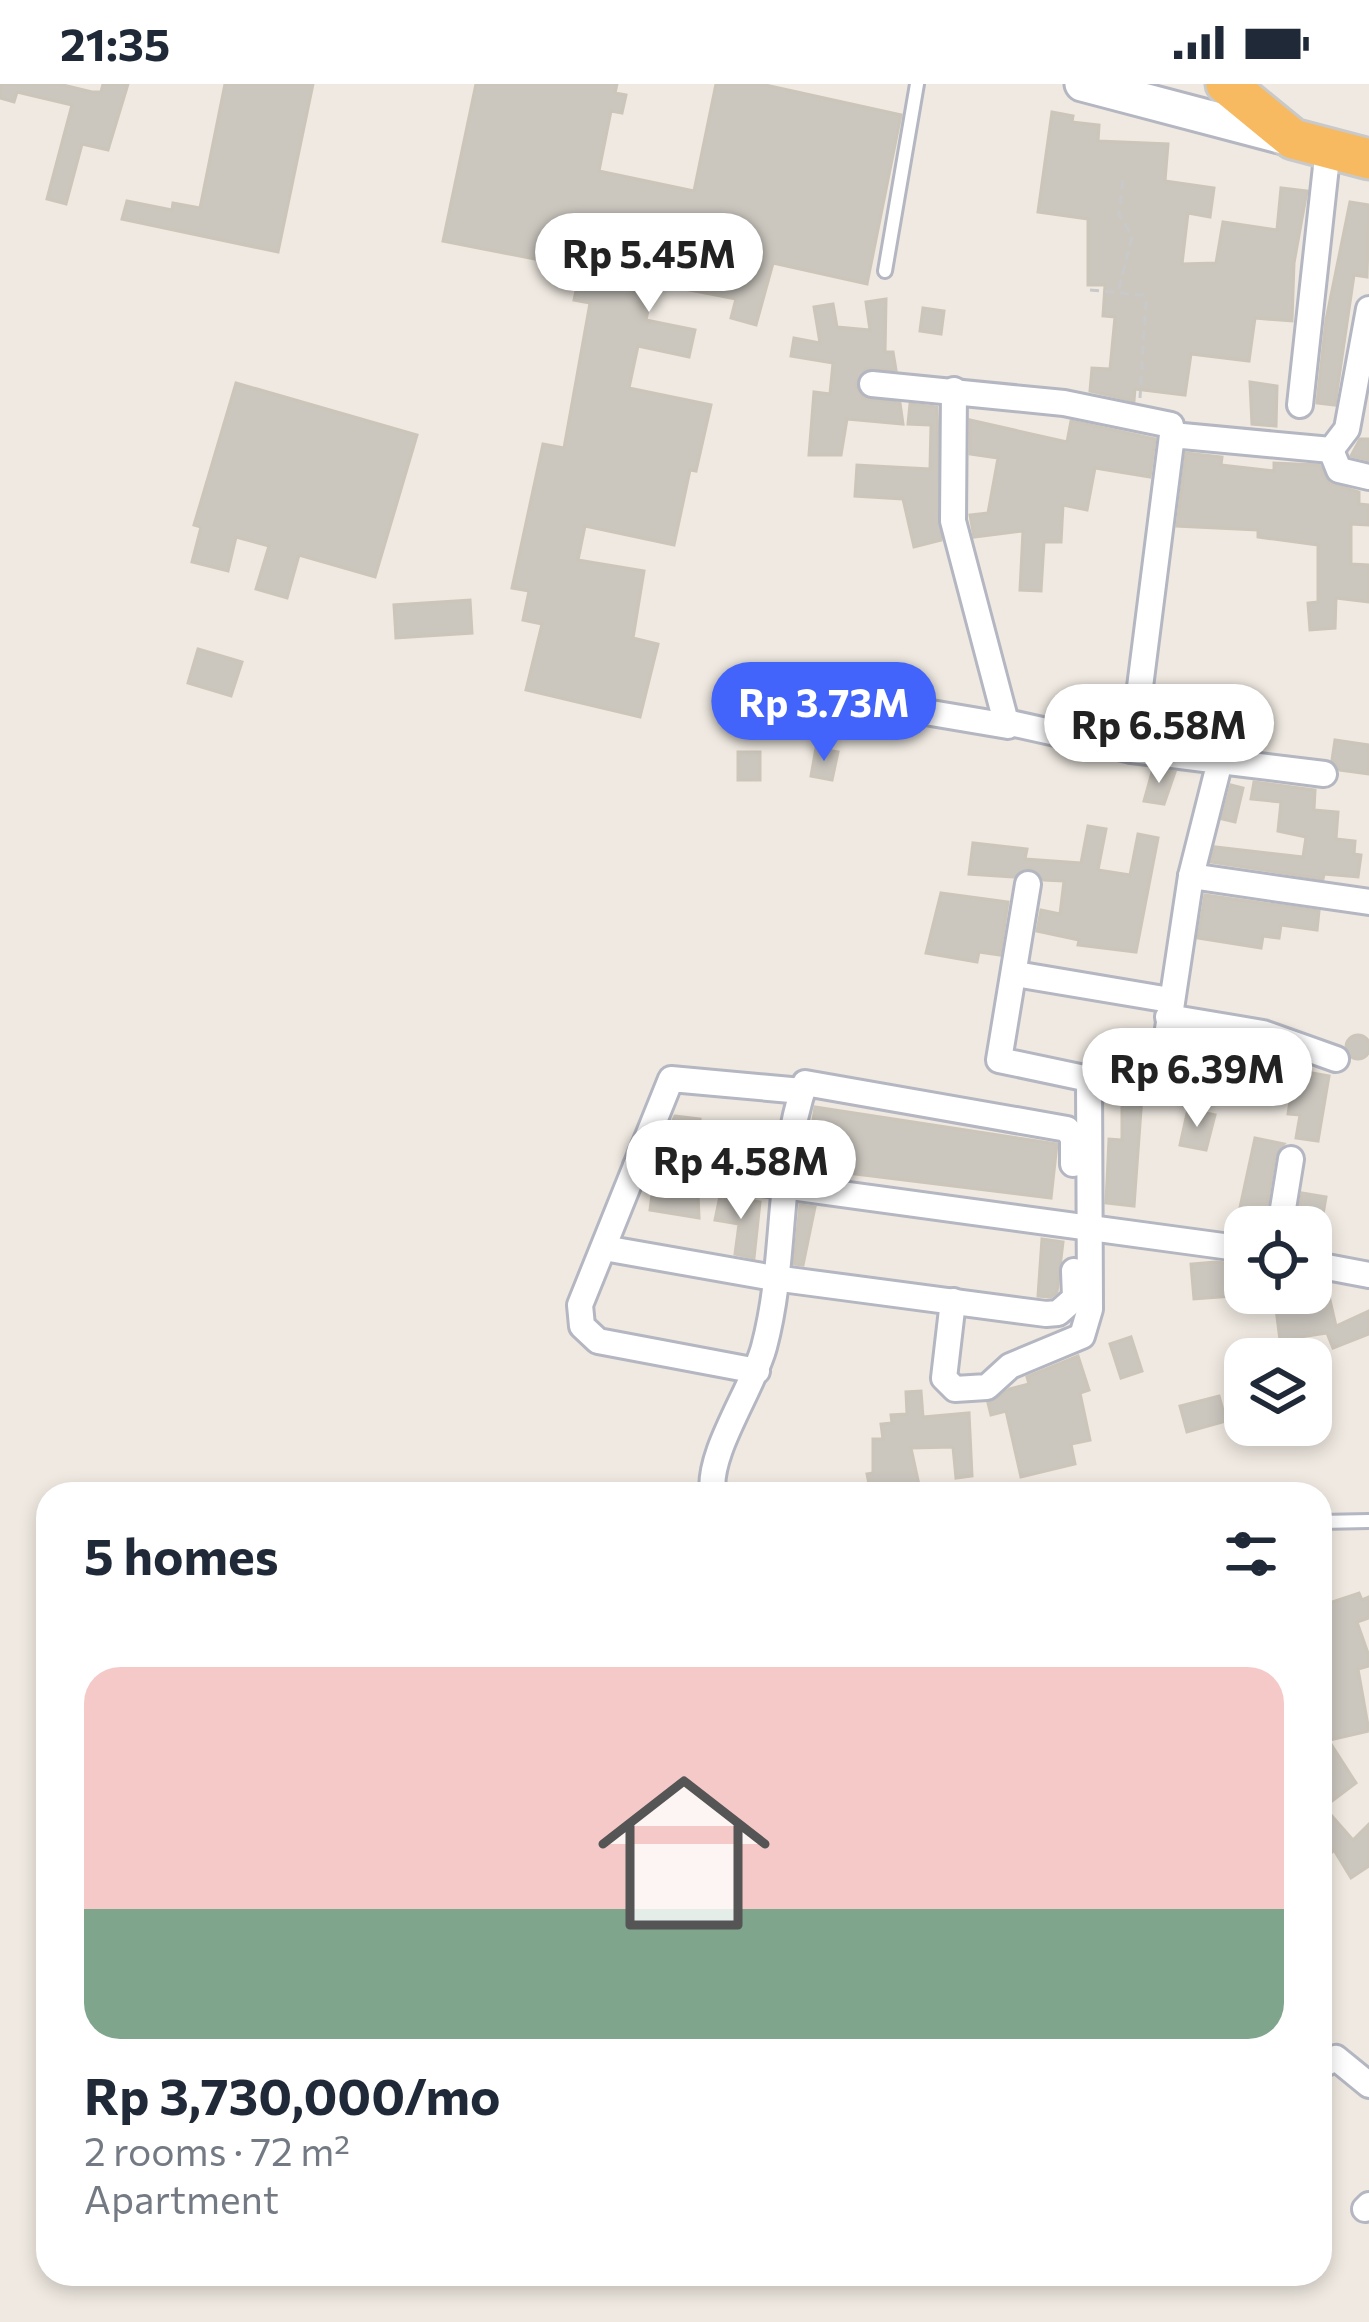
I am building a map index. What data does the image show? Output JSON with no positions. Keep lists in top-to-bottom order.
{
  "page": {
    "status": "21:35",
    "price": [
      "Rp 5.45M",
      "Rp 3.73M",
      "Rp 6.58M",
      "Rp 6.39M",
      "Rp 4.58M"
    ],
    "heading": "5 homes",
    "list": [
      {
        "name": "Rp 3,730,000/mo",
        "note": "2 rooms · 72 m² · Apartment"
      }
    ]
  }
}
